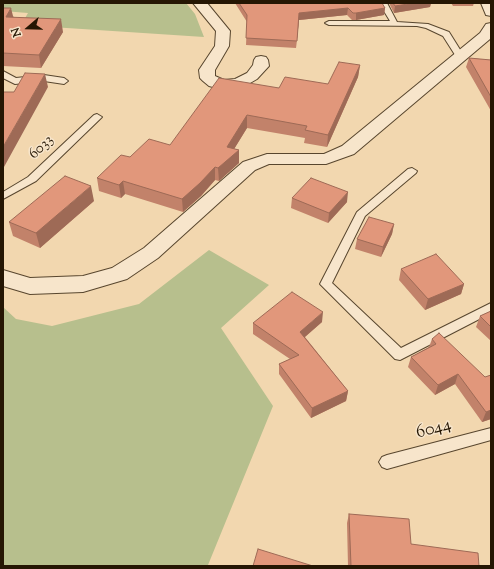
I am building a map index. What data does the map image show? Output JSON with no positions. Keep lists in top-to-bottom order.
{
  "streets": {
    "lane": ["6033", "6044"]
  },
  "north": "left"
}
